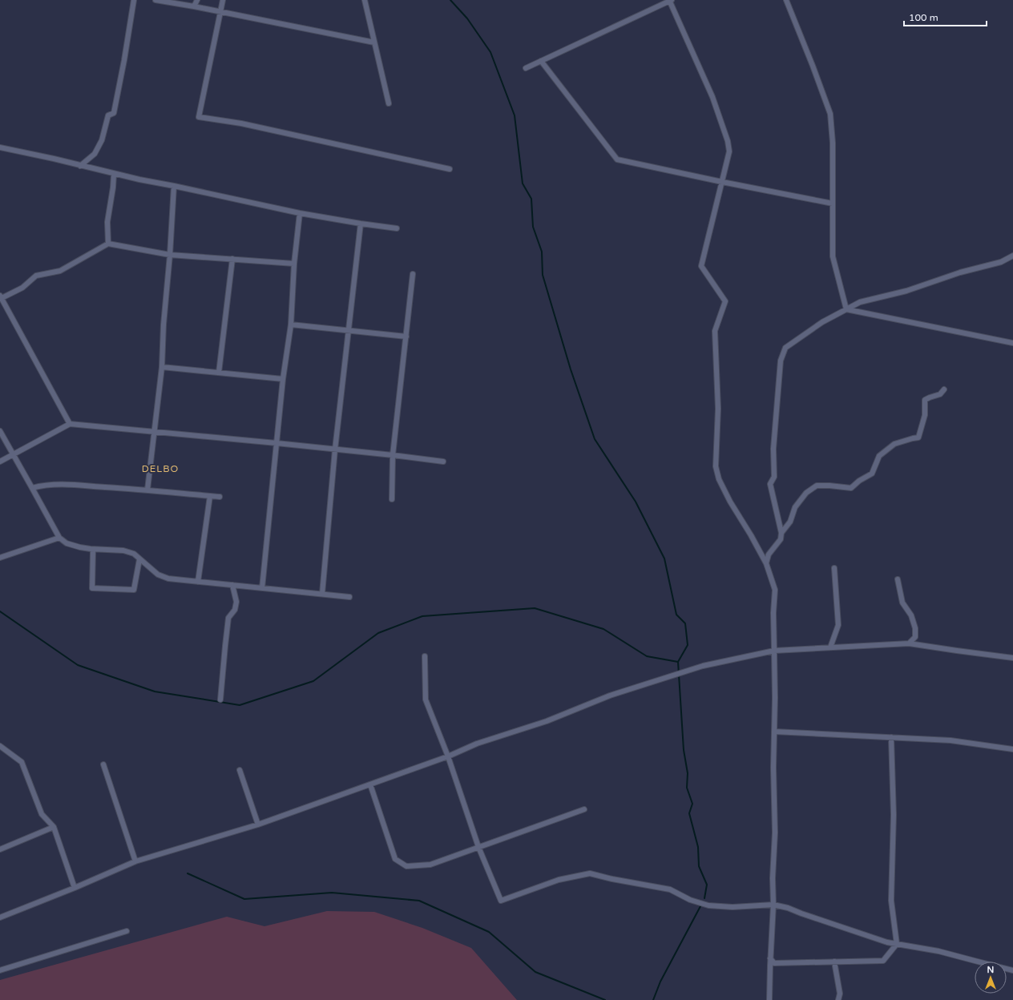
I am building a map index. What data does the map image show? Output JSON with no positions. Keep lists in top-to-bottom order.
{
  "districts": ["DELBO"],
  "scale_bar": "100 m",
  "north": "top"
}
